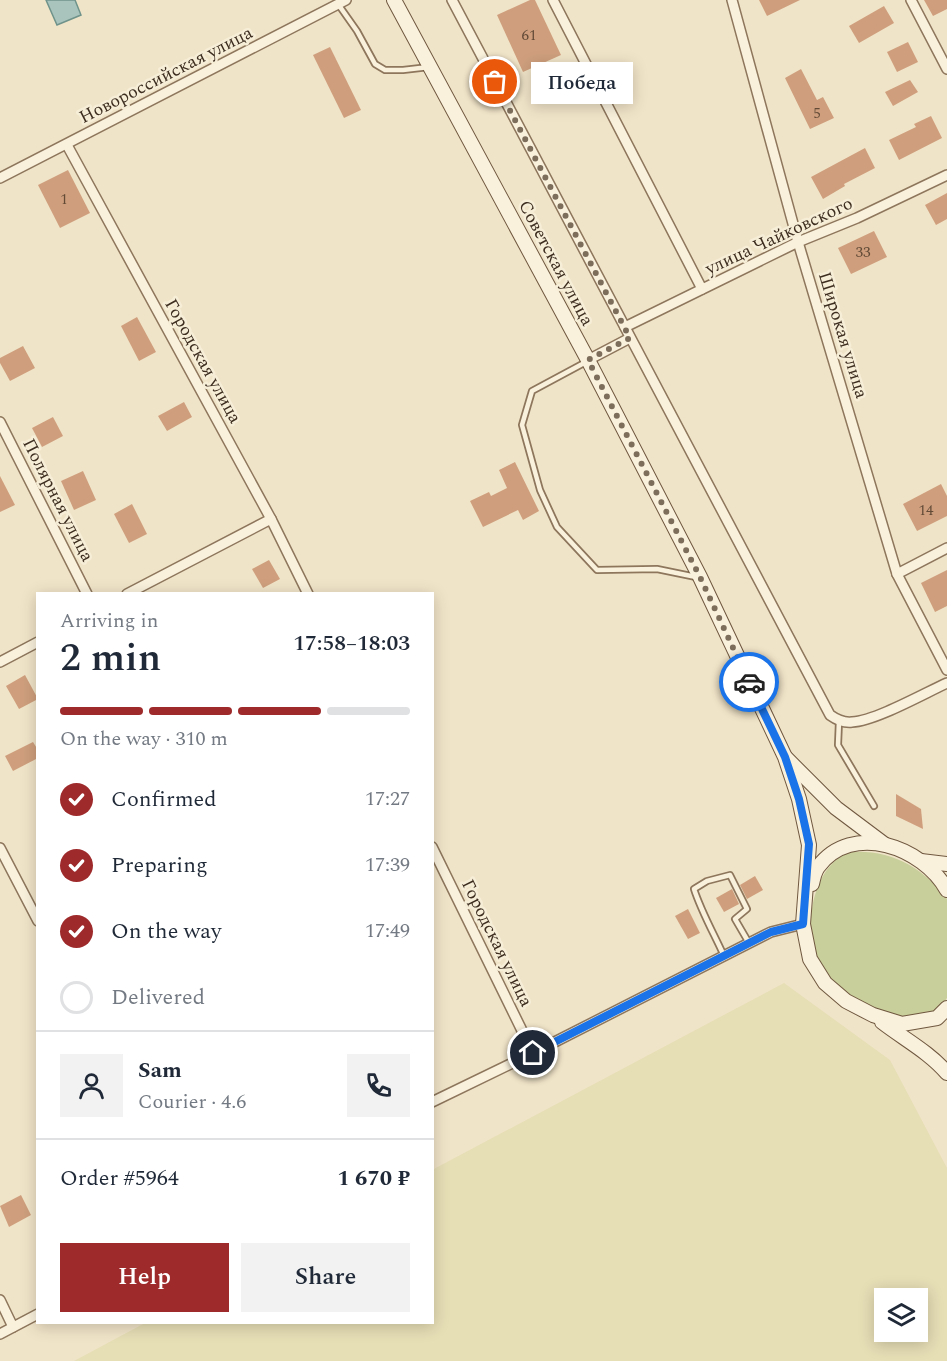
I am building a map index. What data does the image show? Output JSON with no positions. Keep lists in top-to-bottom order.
{
  "streets": {
    "main road": ["Советская улица"],
    "street": [
      "Новороссийская улица",
      "улица Чайковского",
      "Широкая улица",
      "Городская улица",
      "Полярная улица"
    ]
  },
  "crossings": [
    ["Новороссийская улица", "Городская улица"],
    ["улица Чайковского", "Широкая улица"]
  ],
  "places": ["Победа"],
  "house_numbers": [
    "61",
    "5",
    "1",
    "33",
    "14"
  ],
  "page": {
    "bubble": "Победа",
    "heading": ["2 min", "Arriving in", "17:58–18:03"],
    "panel": [
      "Sam",
      "Courier · 4.6",
      "Order #5964",
      "1 670 ₽"
    ],
    "bar": "On the way · 310 m",
    "list": [
      ["Confirmed", "17:27"],
      ["Preparing", "17:39"],
      ["On the way", "17:49"],
      "Delivered"
    ],
    "buttons": ["Help", "Share"]
  }
}
